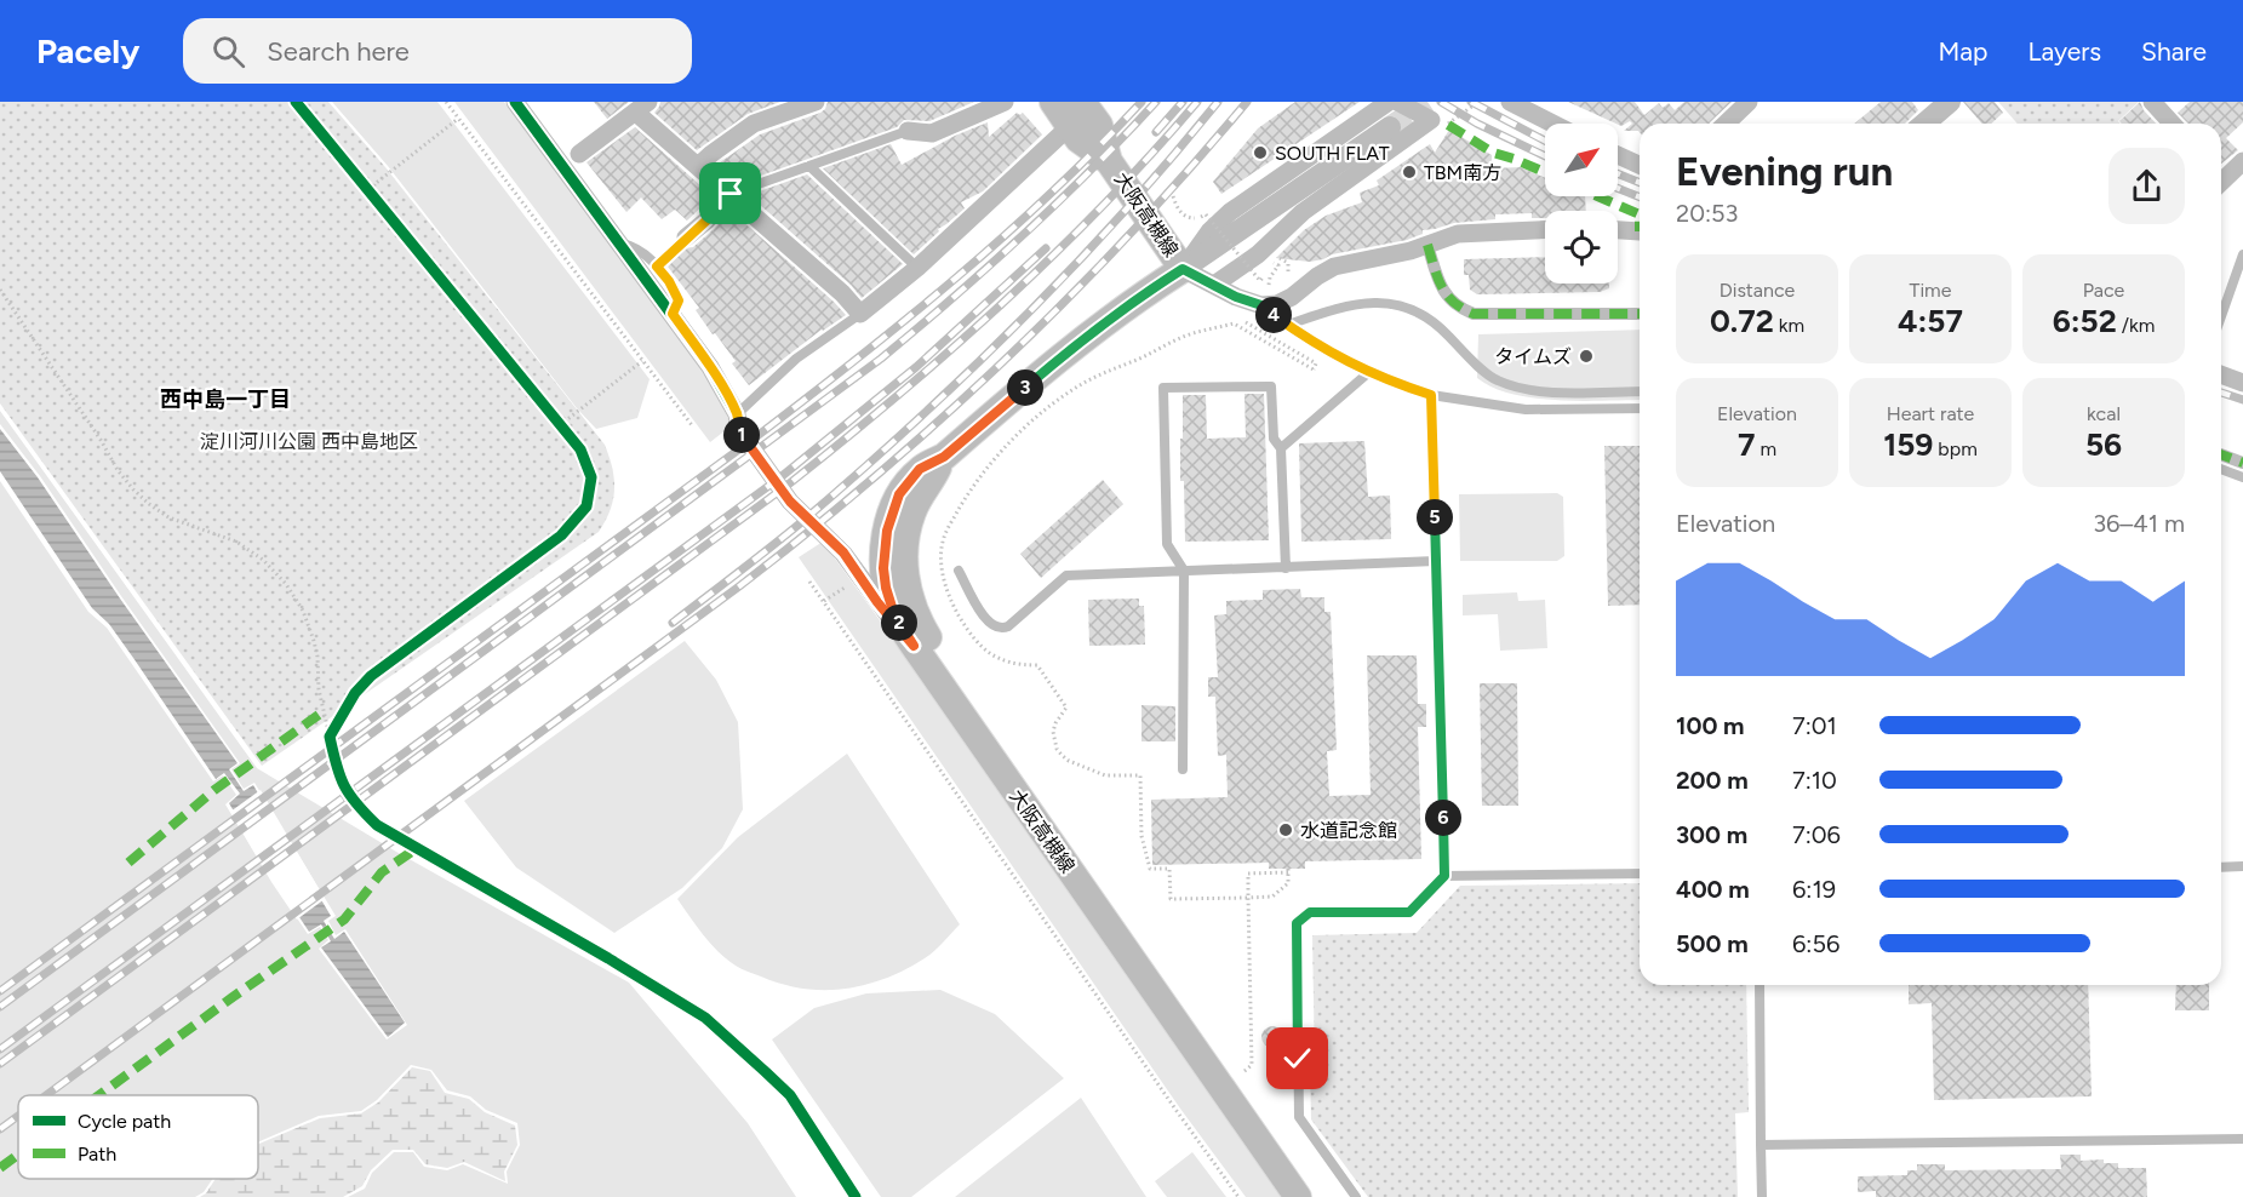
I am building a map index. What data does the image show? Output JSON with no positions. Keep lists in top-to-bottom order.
{
  "streets": {
    "main road": ["大阪高槻線"]
  },
  "districts": ["西中島一丁目"],
  "parks": ["淀川河川公園 西中島地区"],
  "places": [
    "SOUTH FLAT",
    "TBM南方",
    "タイムズ",
    "水道記念館"
  ],
  "legend": ["Cycle path", "Path"],
  "north": "top right",
  "page": {
    "header": "Pacely",
    "search": "Search here",
    "nav": ["Map", "Layers", "Share"],
    "heading": ["Evening run", "20:53"],
    "stats": [
      ["Distance", "0.72 km"],
      ["Time", "4:57"],
      ["Pace", "6:52 /km"],
      ["Elevation", "7 m"],
      ["Heart rate", "159 bpm"],
      ["kcal", "56"]
    ],
    "pins": [
      "4",
      "3",
      "1",
      "5",
      "2",
      "6"
    ],
    "chart": ["Elevation", "36–41 m"],
    "list": [
      {
        "name": "100 m",
        "note": "7:01"
      },
      {
        "name": "200 m",
        "note": "7:10"
      },
      {
        "name": "300 m",
        "note": "7:06"
      },
      {
        "name": "400 m",
        "note": "6:19"
      },
      {
        "name": "500 m",
        "note": "6:56"
      }
    ]
  }
}
